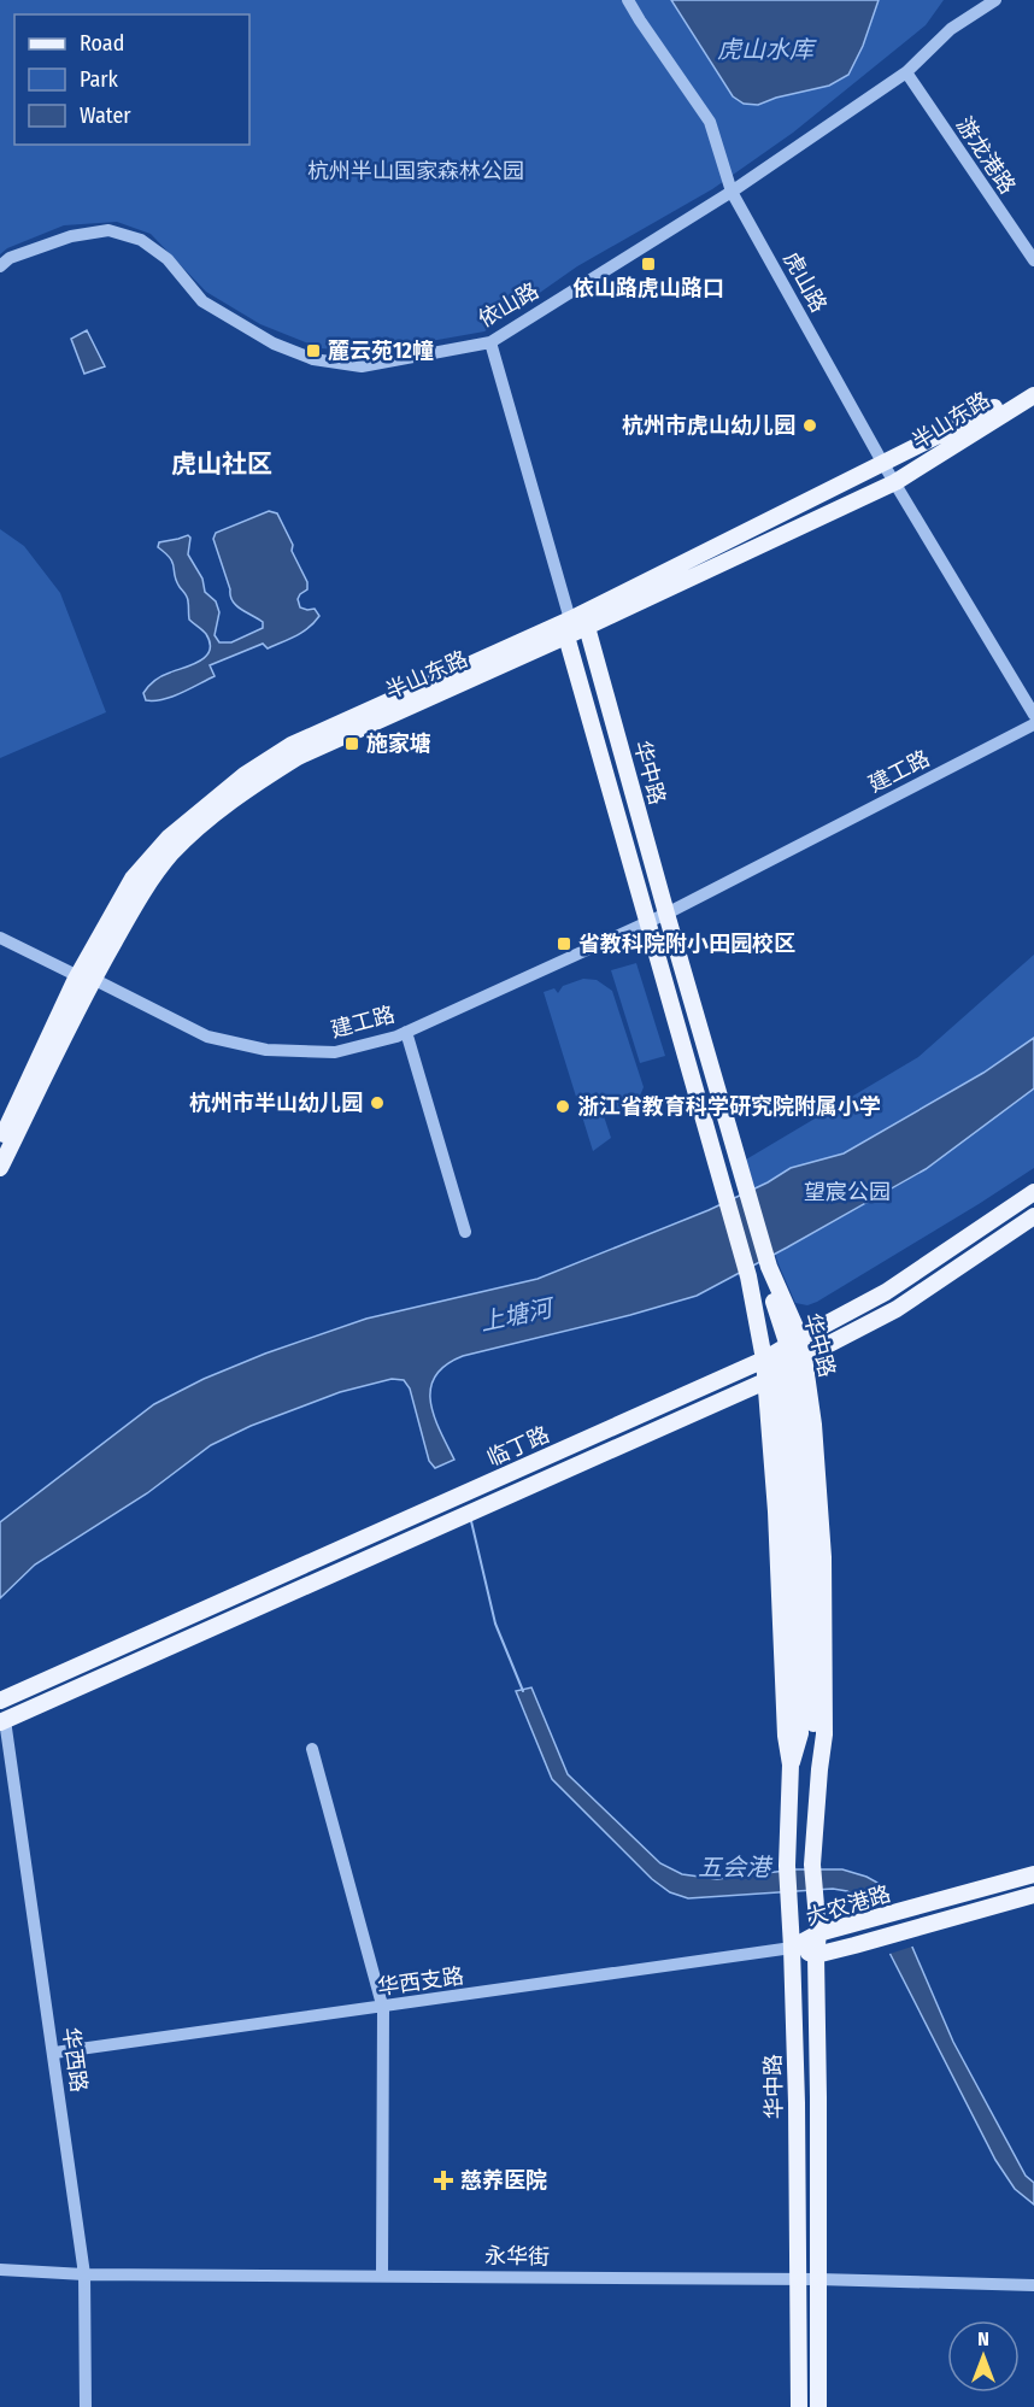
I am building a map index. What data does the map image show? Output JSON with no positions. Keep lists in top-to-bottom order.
{
  "streets": {
    "main road": [
      "半山东路",
      "华中路",
      "临丁路",
      "大农港路"
    ],
    "street": [
      "游龙港路",
      "虎山路",
      "依山路",
      "建工路",
      "华西支路",
      "华西路",
      "永华街"
    ]
  },
  "crossings": [
    ["游龙港路", "依山路"],
    ["虎山路", "依山路"],
    ["虎山路", "半山东路"],
    ["依山路", "华中路"],
    ["半山东路", "建工路"],
    ["半山东路", "华中路"],
    ["建工路", "华中路"],
    ["华中路", "临丁路"],
    ["华中路", "大农港路"],
    ["华中路", "华西支路"],
    ["华中路", "永华街"],
    ["临丁路", "华西路"],
    ["大农港路", "华西支路"],
    ["华西支路", "华西路"],
    ["华西路", "永华街"]
  ],
  "districts": ["虎山社区"],
  "water": ["虎山水库", "上塘河", "五会港"],
  "parks": ["杭州半山国家森林公园", "望宸公园"],
  "places": {
    "transit": [
      "依山路虎山路口",
      "麓云苑12幢",
      "施家塘",
      "省教科院附小田园校区"
    ],
    "other": ["杭州市虎山幼儿园", "杭州市半山幼儿园", "浙江省教育科学研究院附属小学"],
    "health": ["慈养医院"]
  },
  "legend": ["Road", "Park", "Water"],
  "north": "top"
}
